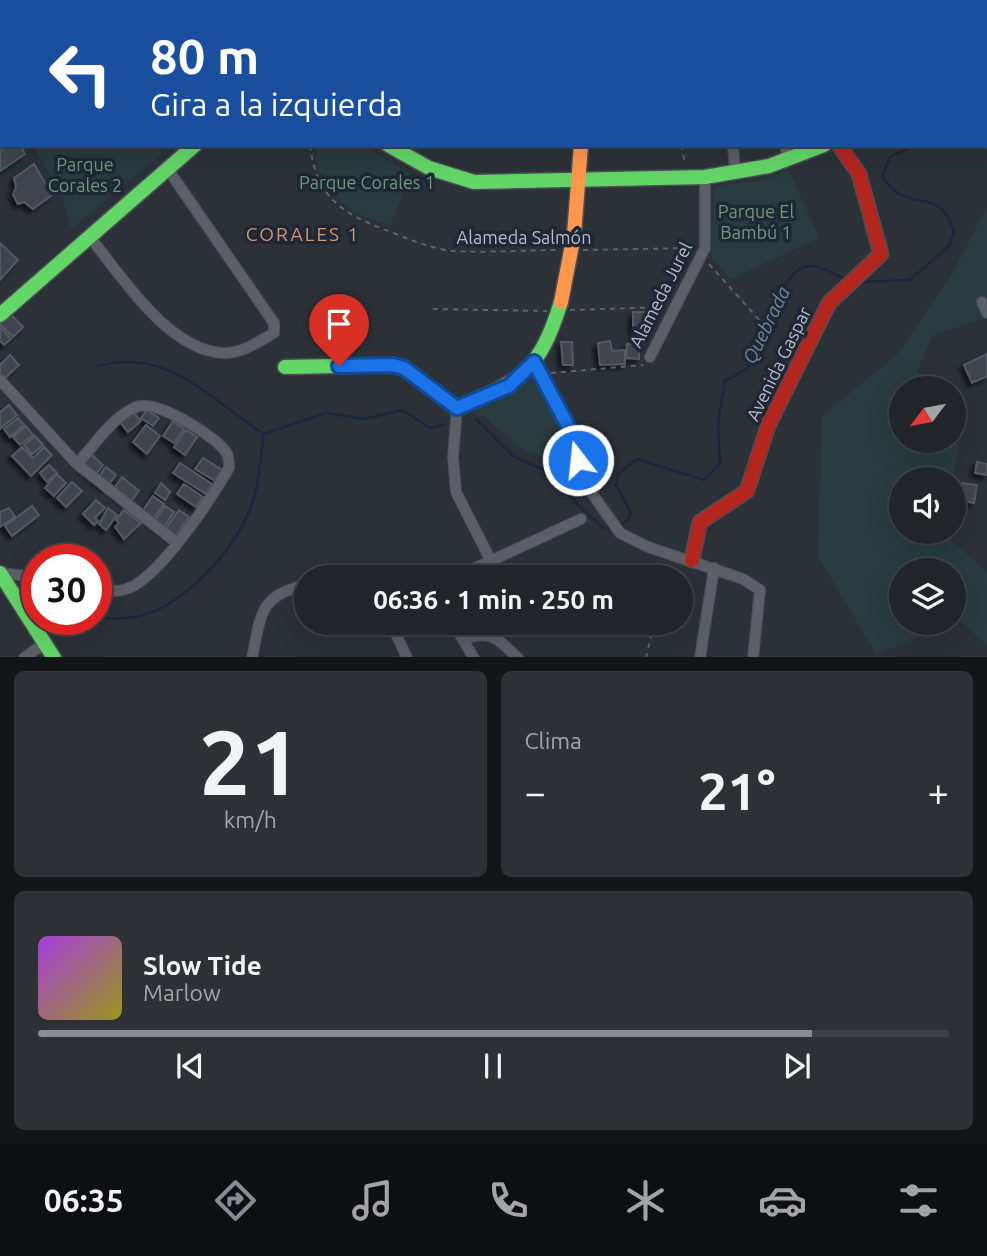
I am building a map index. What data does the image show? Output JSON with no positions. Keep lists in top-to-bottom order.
{
  "streets": {
    "street": ["Alameda Jurel", "Avenida Gaspar"],
    "path": ["Alameda Salmón"]
  },
  "crossings": [
    ["Alameda Salmón", "Alameda Jurel"]
  ],
  "districts": ["CORALES 1"],
  "water": ["Quebrada"],
  "parks": ["Parque Corales 2", "Parque Corales 1", "Parque El Bambú 1"],
  "north": "bottom left",
  "page": {
    "turn": ["80 m", "Gira a la izquierda"],
    "limit": "30",
    "trip": "06:36 · 1 min · 250 m",
    "tile": [
      ["21", "km/h"],
      "Clima"
    ],
    "heat": ["−", "21°", "+"],
    "song": ["Slow Tide", "Marlow"],
    "tabs": "06:35"
  }
}
